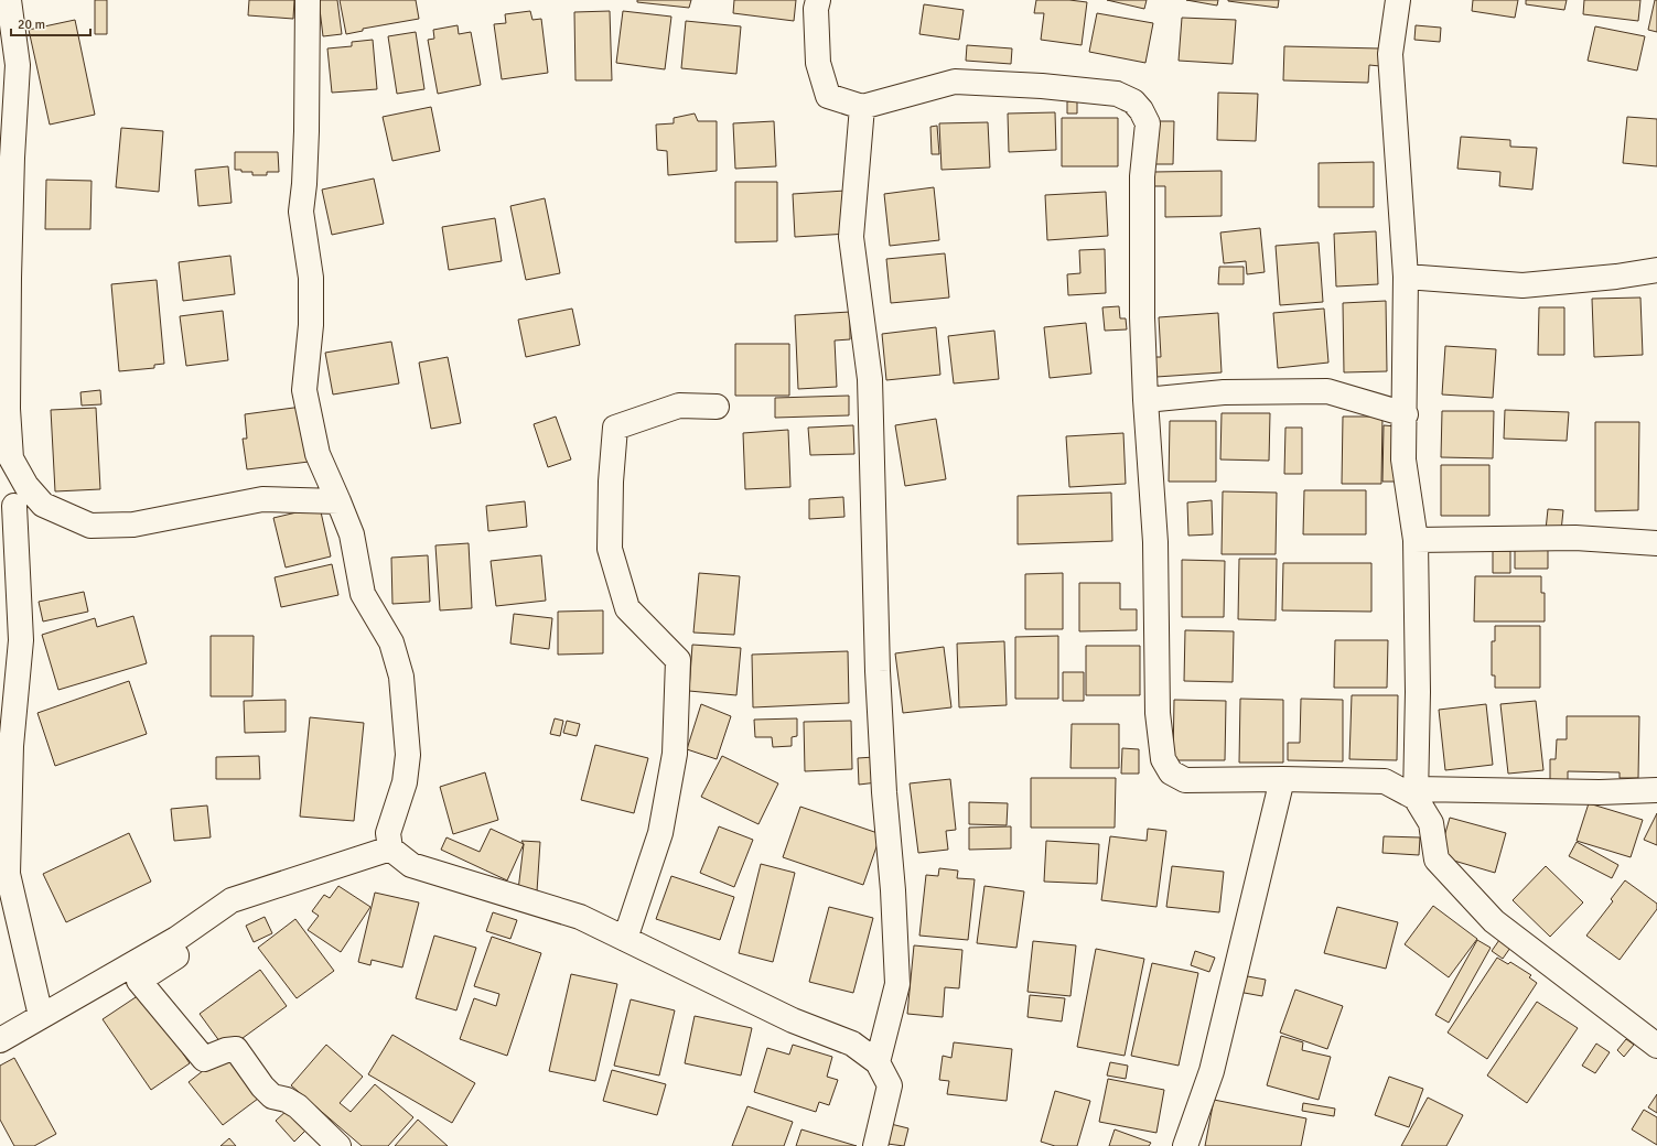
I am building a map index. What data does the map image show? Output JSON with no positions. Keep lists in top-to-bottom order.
{
  "scale_bar": "20 m"
}
